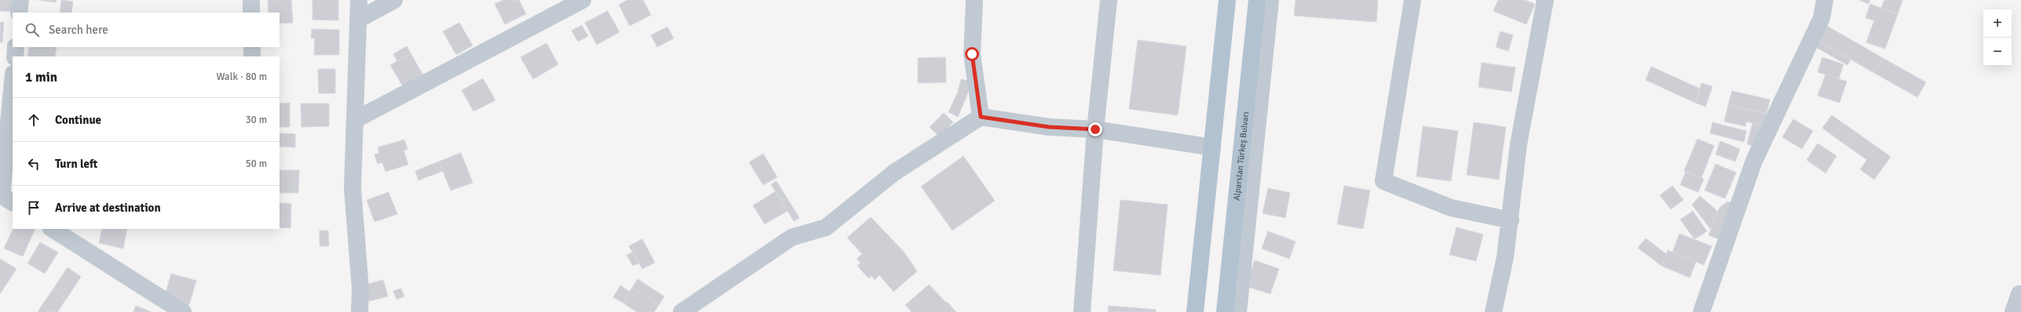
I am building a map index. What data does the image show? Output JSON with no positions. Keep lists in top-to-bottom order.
{
  "streets": {
    "main road": ["Alparslan Türkeş Bulvarı"]
  },
  "page": {
    "map_buttons": ["+", "−"],
    "search": "Search here",
    "heading": ["1 min", "Walk · 80 m"],
    "list": [
      ["Continue", "30 m"],
      ["Turn left", "50 m"],
      "Arrive at destination"
    ]
  }
}
